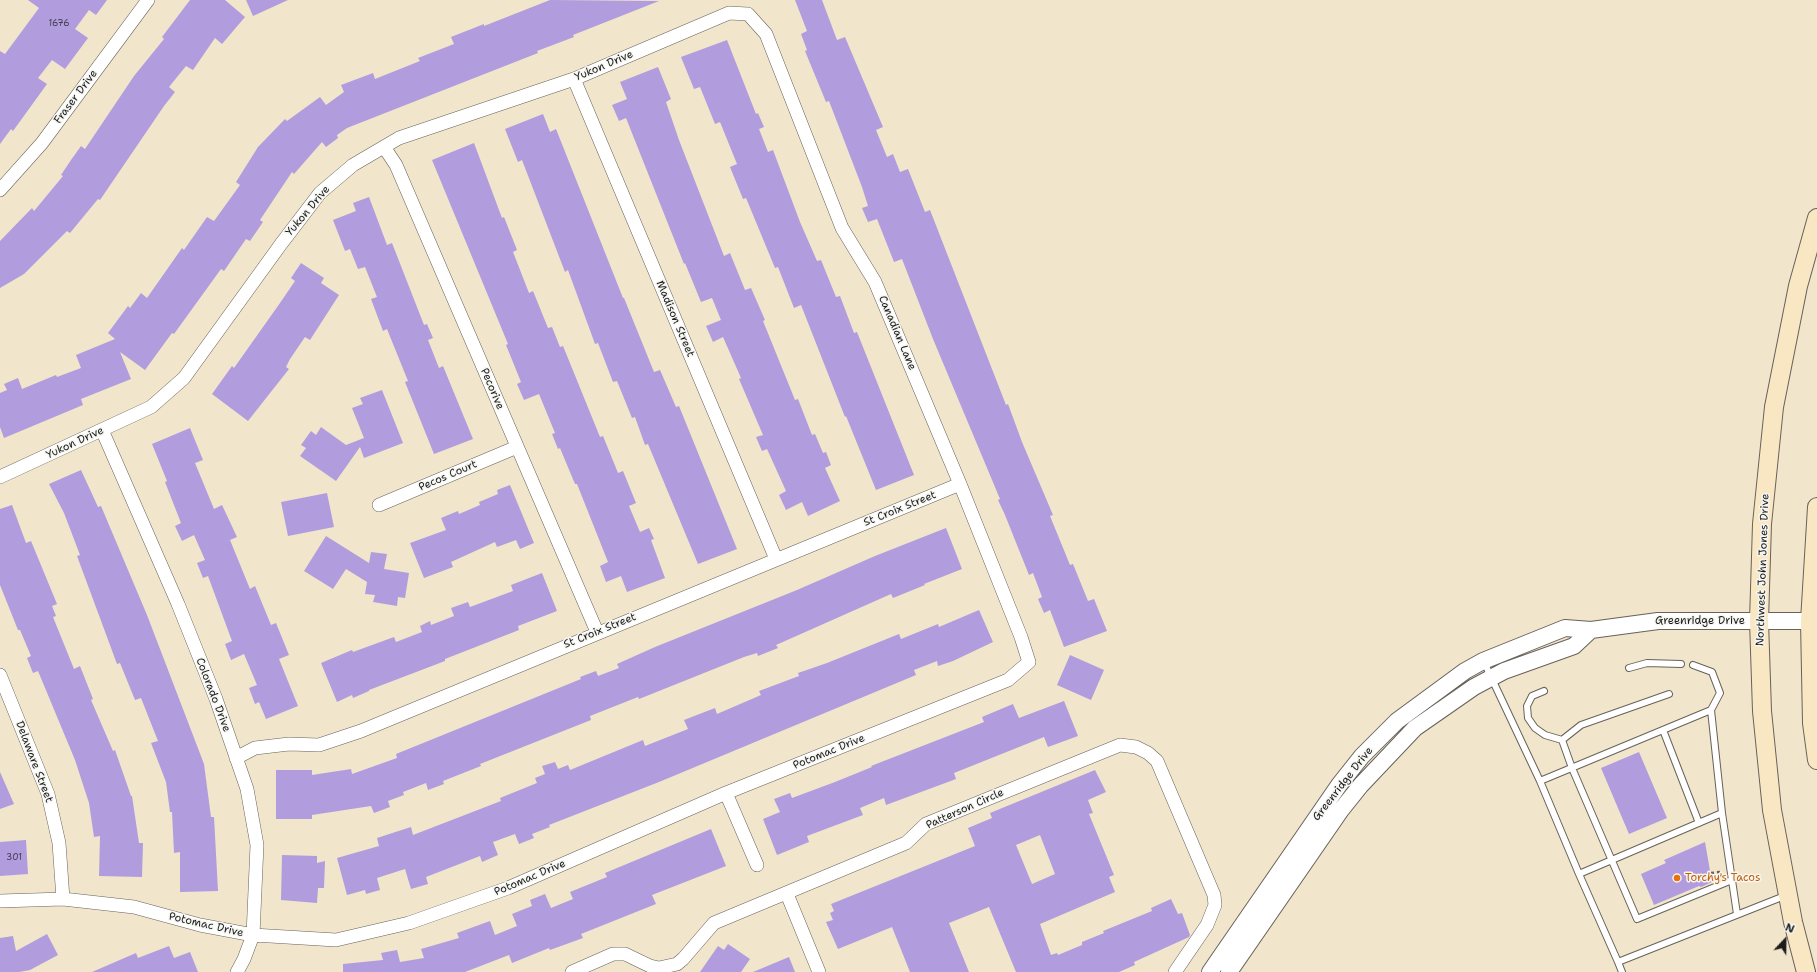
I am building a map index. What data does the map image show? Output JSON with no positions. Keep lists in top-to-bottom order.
{
  "streets": {
    "main road": ["Northwest John Jones Drive"],
    "street": [
      "Yukon Drive",
      "Fraser Drive",
      "Madison Street",
      "Canadian Lane",
      "Pecorive",
      "Pecos Court",
      "St Croix Street",
      "Greenridge Drive",
      "Colorado Drive",
      "Potomac Drive",
      "Delaware Street",
      "Patterson Circle"
    ]
  },
  "crossings": [
    ["Yukon Drive", "Madison Street"],
    ["Yukon Drive", "Canadian Lane"],
    ["Yukon Drive", "Pecorive"],
    ["Yukon Drive", "Colorado Drive"],
    ["Madison Street", "St Croix Street"],
    ["Canadian Lane", "St Croix Street"],
    ["Canadian Lane", "Potomac Drive"],
    ["Pecorive", "Pecos Court"],
    ["Pecorive", "St Croix Street"],
    ["St Croix Street", "Colorado Drive"],
    ["Northwest John Jones Drive", "Greenridge Drive"],
    ["Colorado Drive", "Potomac Drive"],
    ["Potomac Drive", "Delaware Street"]
  ],
  "places": ["Torchy's Tacos"],
  "house_numbers": ["1676", "301"],
  "north": "top"
}
